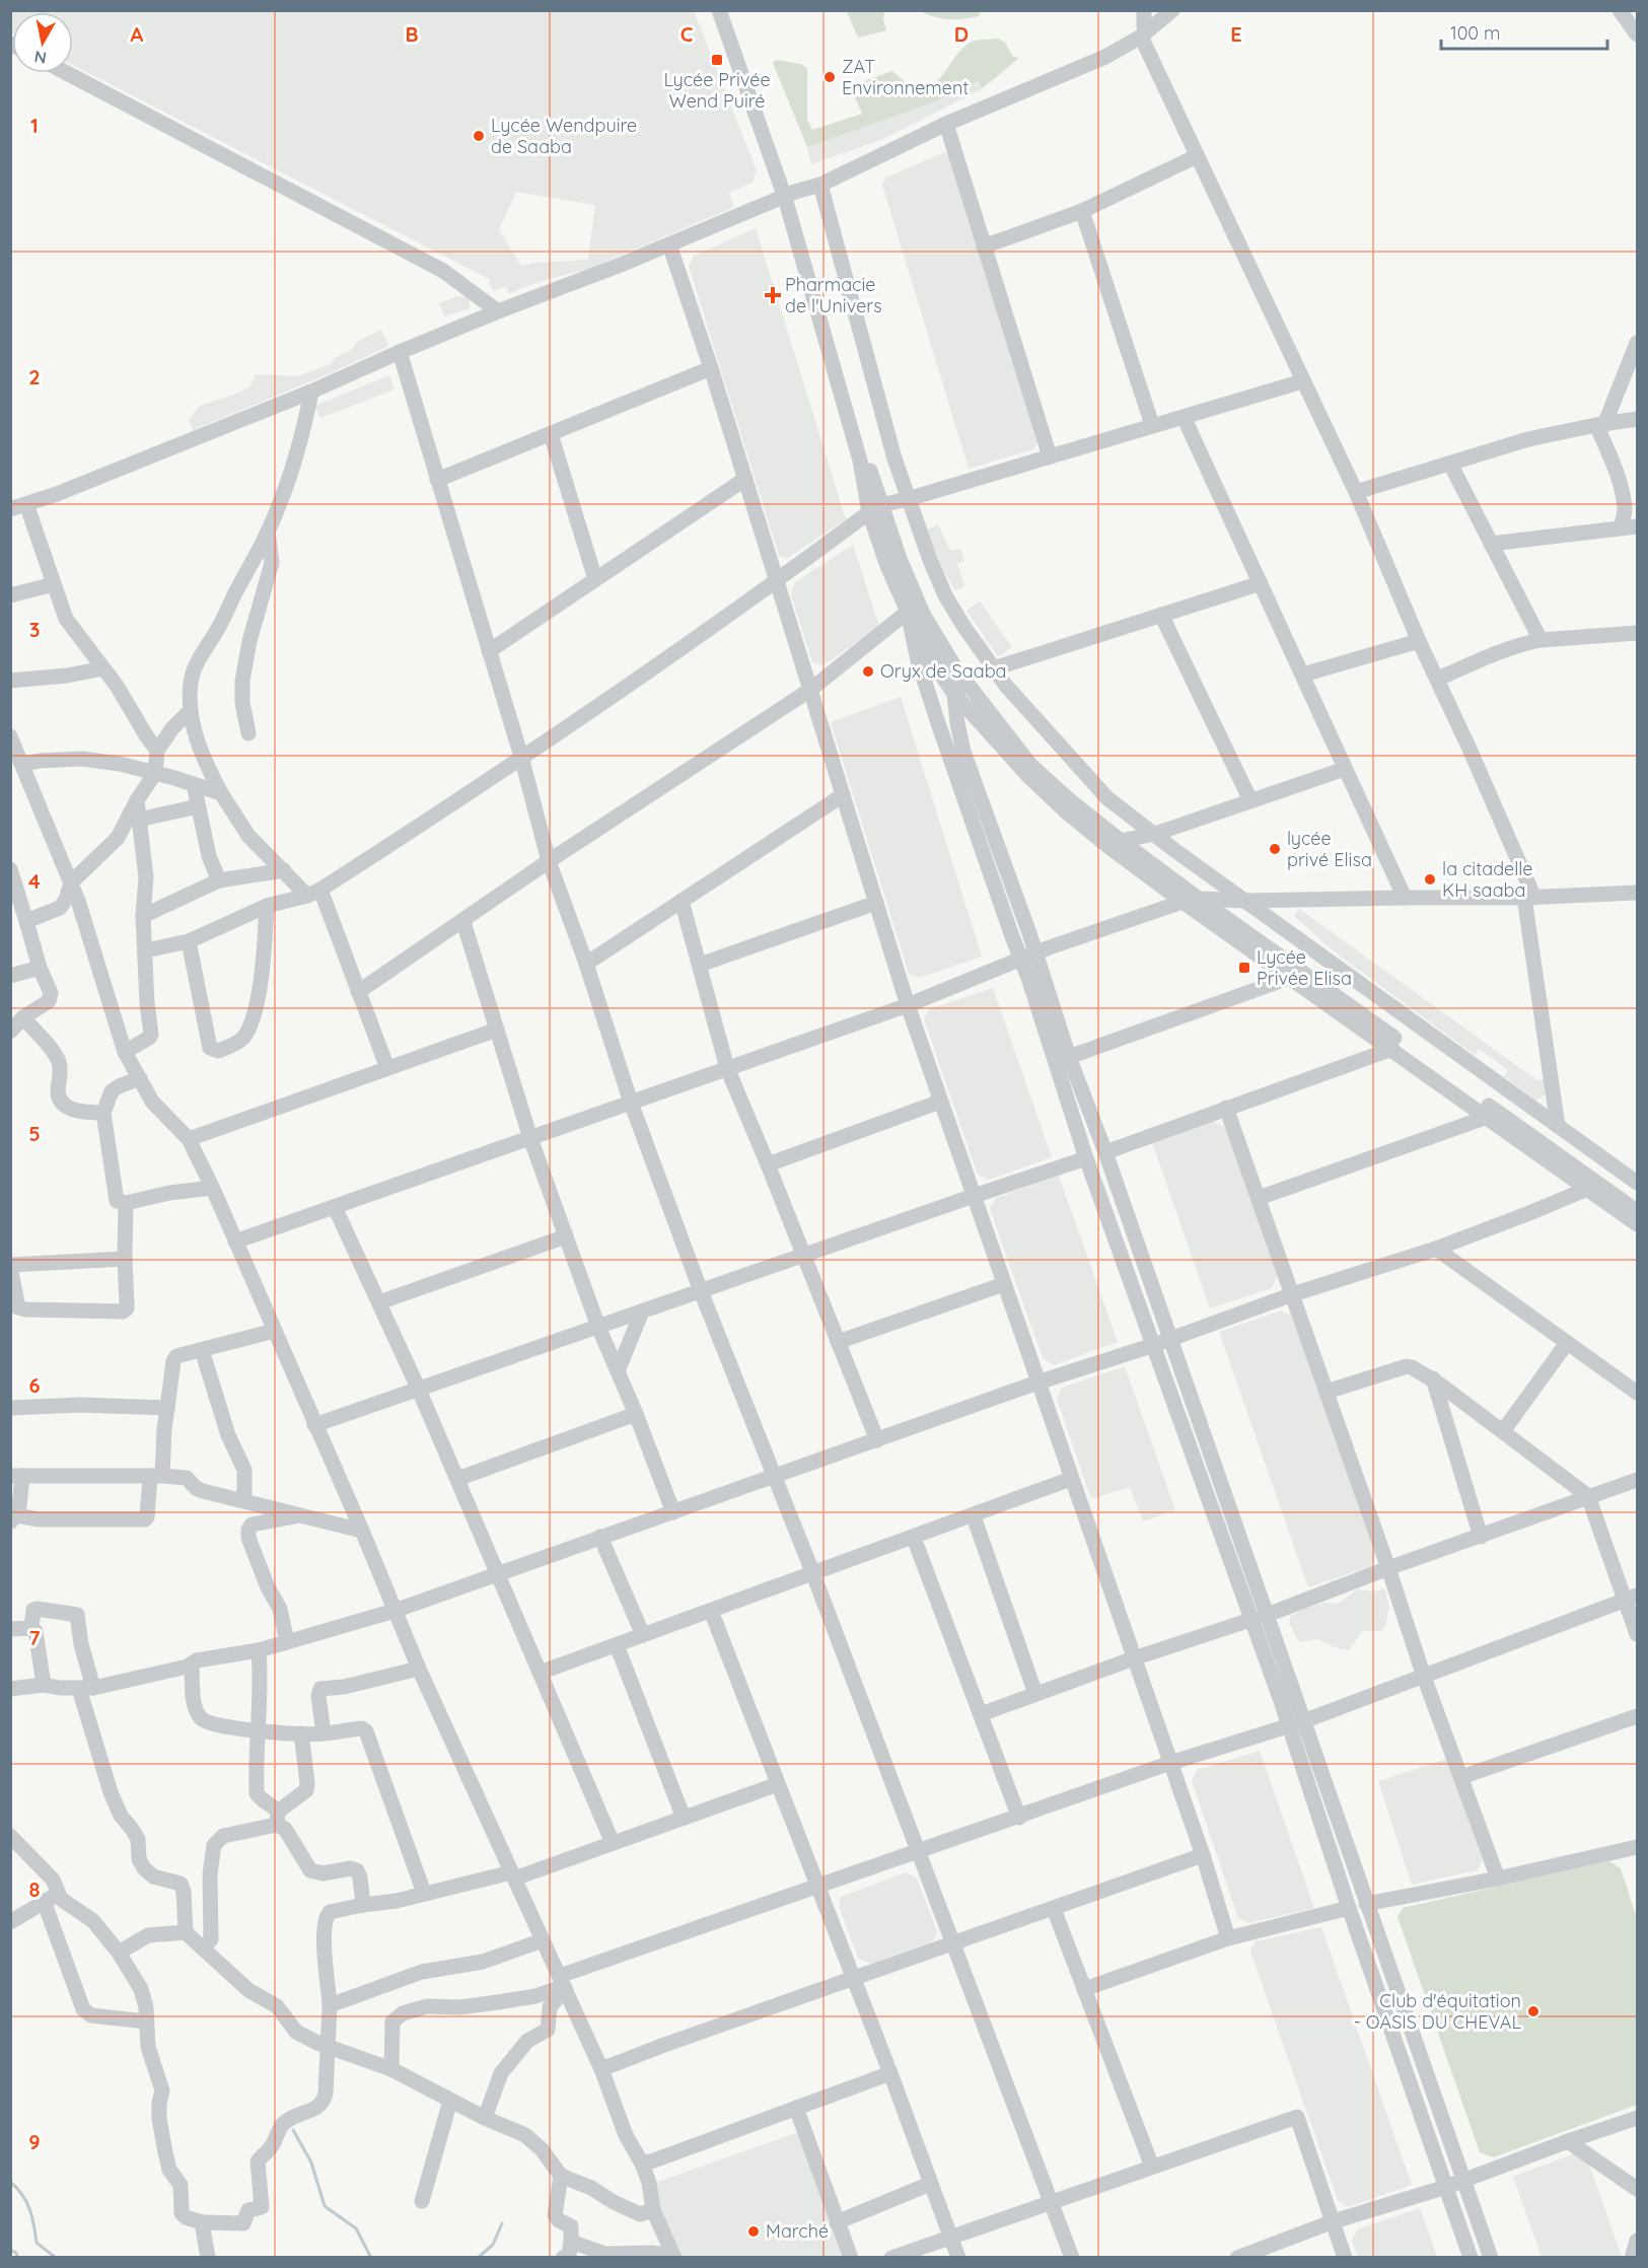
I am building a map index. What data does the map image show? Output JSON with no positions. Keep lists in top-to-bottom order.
{
  "places": {
    "transit": ["Lycée Privée Wend Puiré", "Lycée Privée Elisa"],
    "other": [
      "ZAT Environnement",
      "Lycée Wendpuire de Saaba",
      "Oryx de Saaba",
      "lycée privé Elisa",
      "la citadelle KH saaba",
      "Club d'équitation - OASIS DU CHEVAL",
      "Marché"
    ],
    "health": ["Pharmacie de l'Univers"]
  },
  "scale_bar": "100 m",
  "north": "bottom",
  "grid": {
    "columns": [
      "A",
      "B",
      "C",
      "D",
      "E"
    ],
    "rows": [
      "1",
      "2",
      "3",
      "4",
      "5",
      "6",
      "7",
      "8",
      "9"
    ]
  }
}
